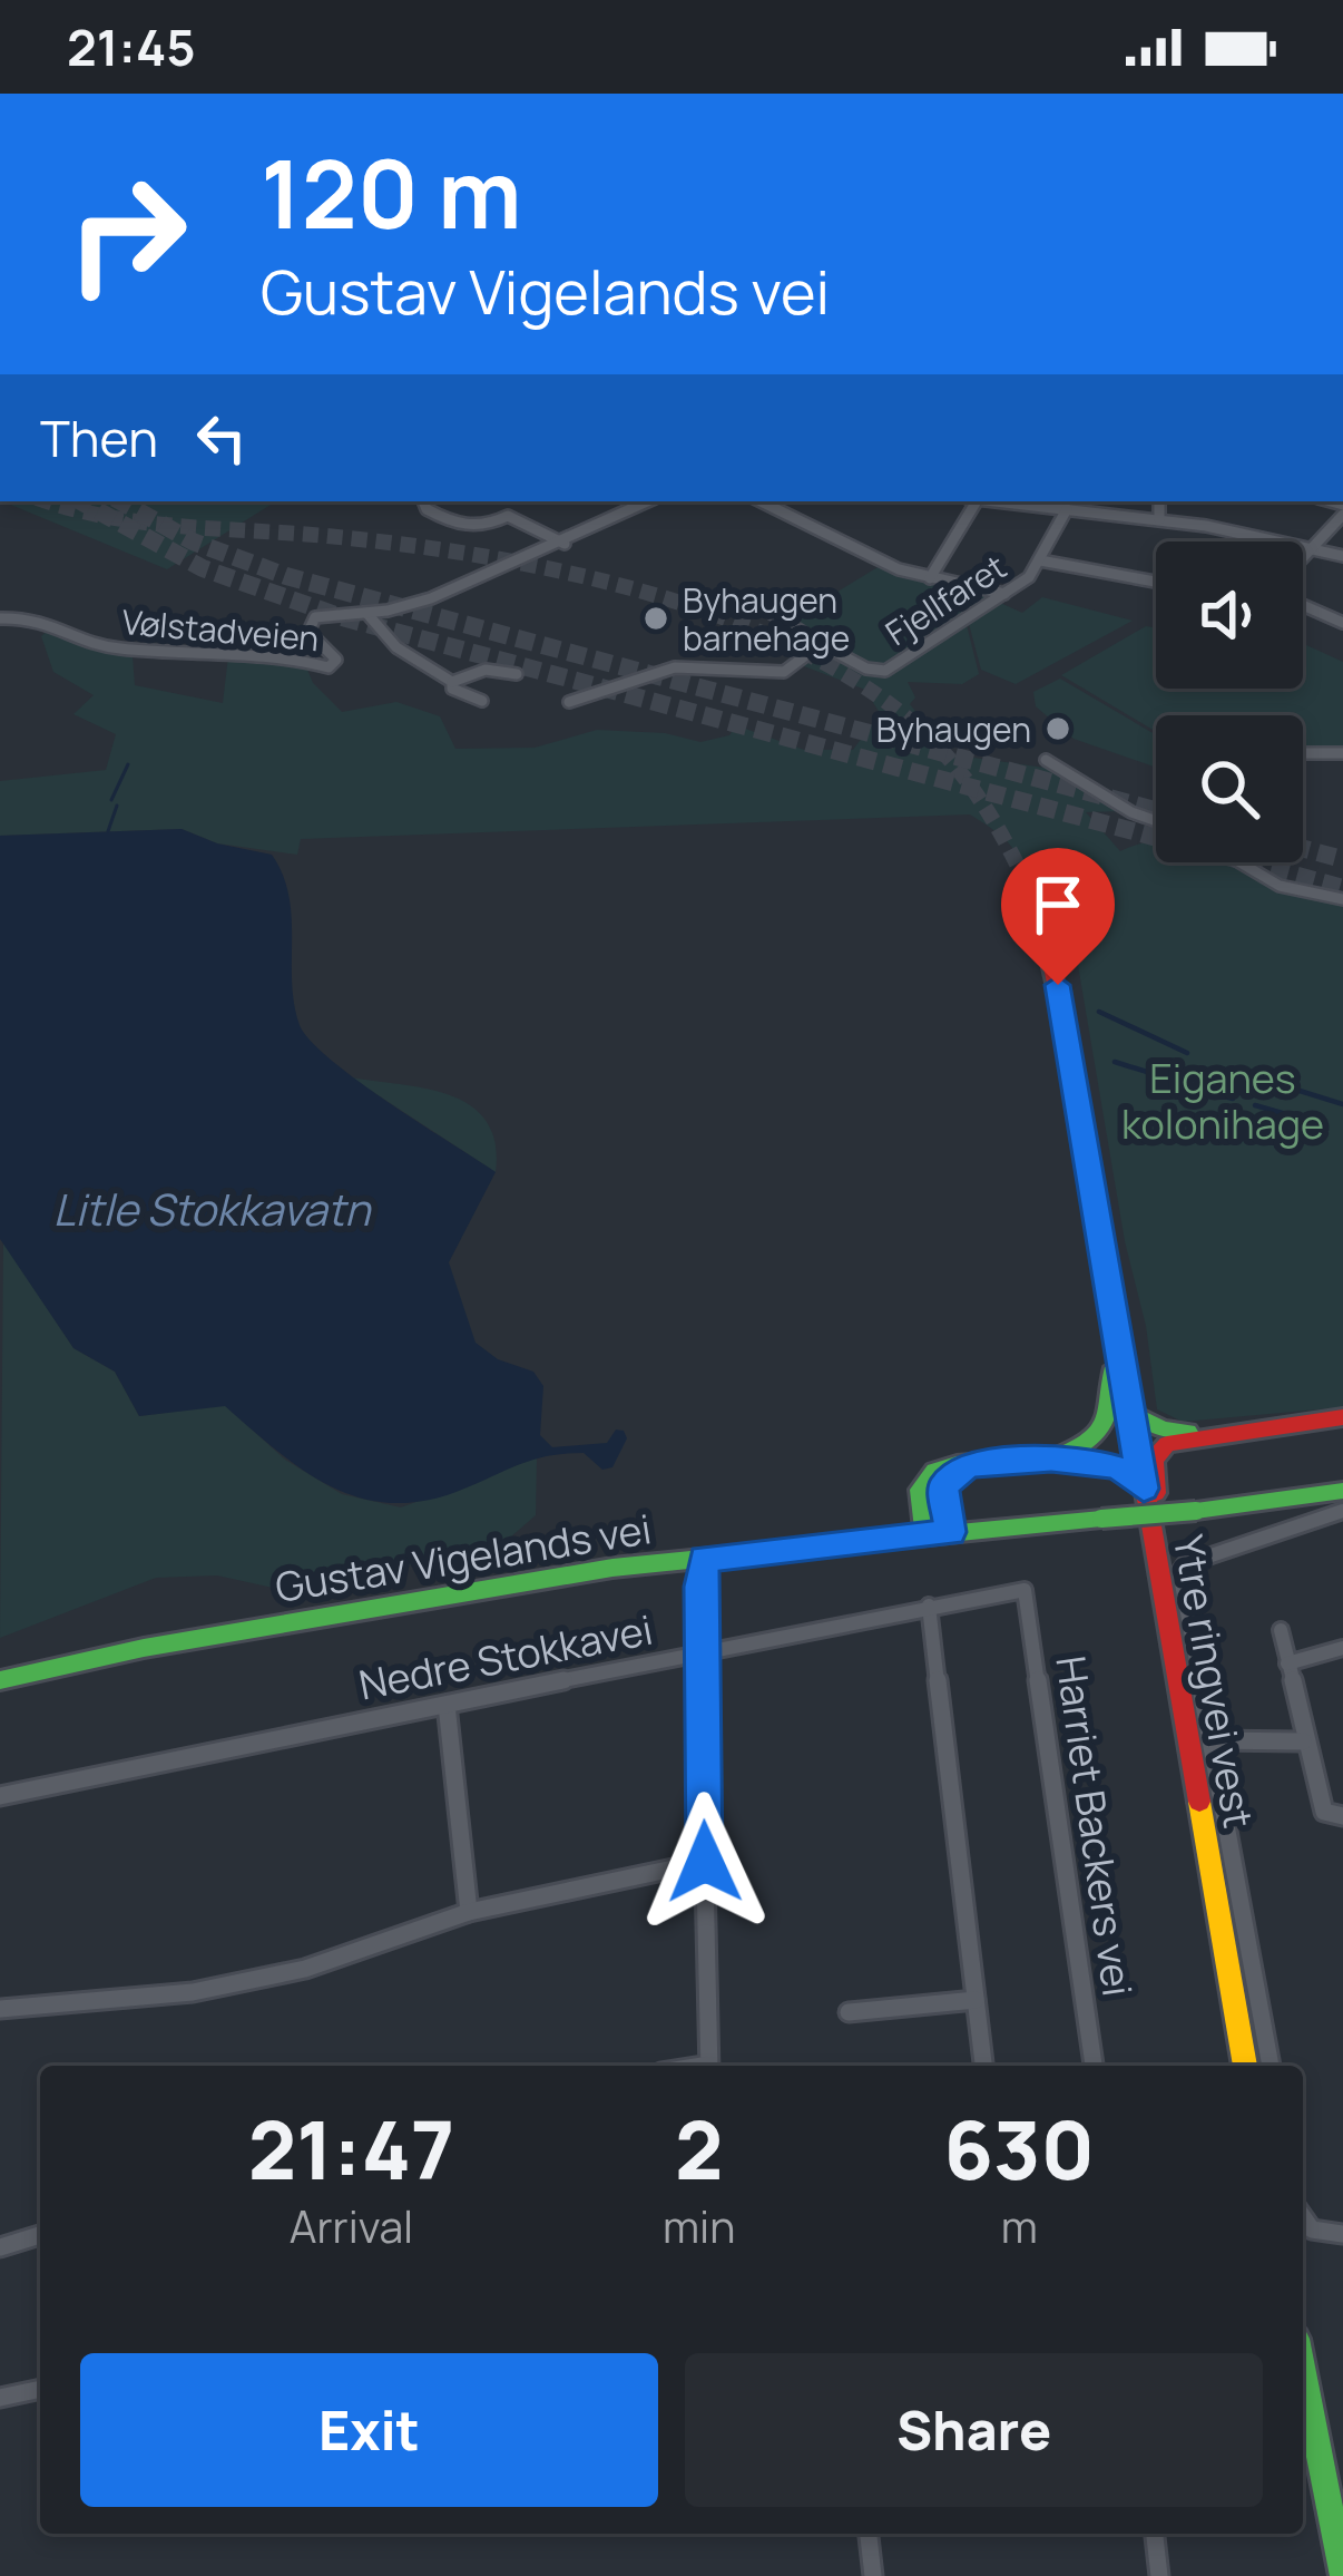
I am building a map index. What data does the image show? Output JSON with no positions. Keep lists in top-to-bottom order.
{
  "streets": {
    "main road": ["Gustav Vigelands vei", "Ytre ringvei vest"],
    "street": [
      "Fjellfaret",
      "Vølstadveien",
      "Nedre Stokkavei",
      "Harriet Backers vei"
    ]
  },
  "crossings": [
    ["Nedre Stokkavei", "Harriet Backers vei"]
  ],
  "water": ["Litle Stokkavatn"],
  "parks": ["Eiganes kolonihage"],
  "places": ["Byhaugen barnehage", "Byhaugen"],
  "page": {
    "status": "21:45",
    "turn": ["120 m", "Gustav Vigelands vei"],
    "then": "Then",
    "eta": [
      "21:47",
      "Arrival",
      "2",
      "min",
      "630",
      "m"
    ],
    "buttons": ["Exit", "Share"]
  }
}
